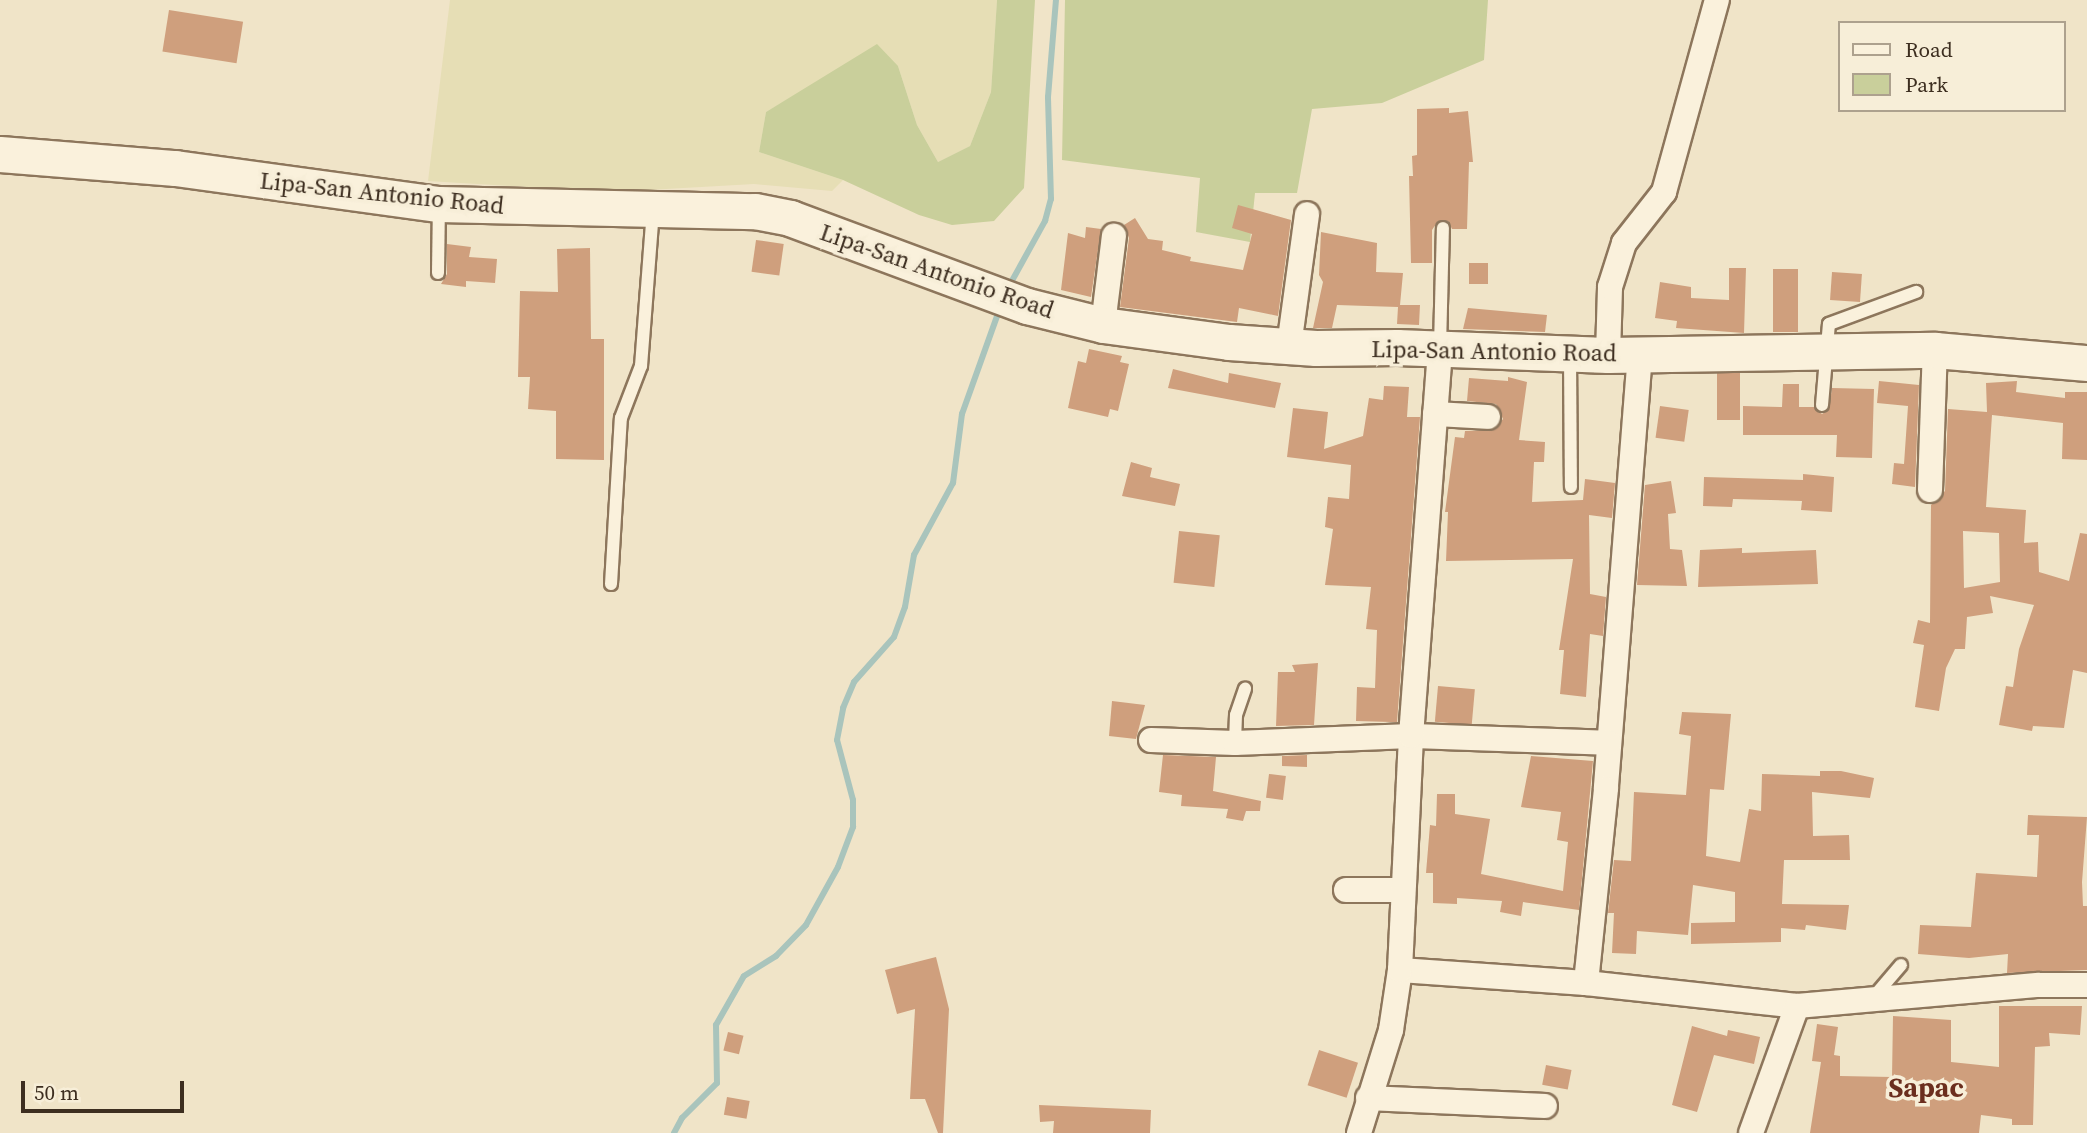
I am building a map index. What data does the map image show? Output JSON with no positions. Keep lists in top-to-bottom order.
{
  "streets": {
    "main road": ["Lipa-San Antonio Road"]
  },
  "districts": ["Sapac"],
  "legend": ["Road", "Park"],
  "scale_bar": "50 m"
}
